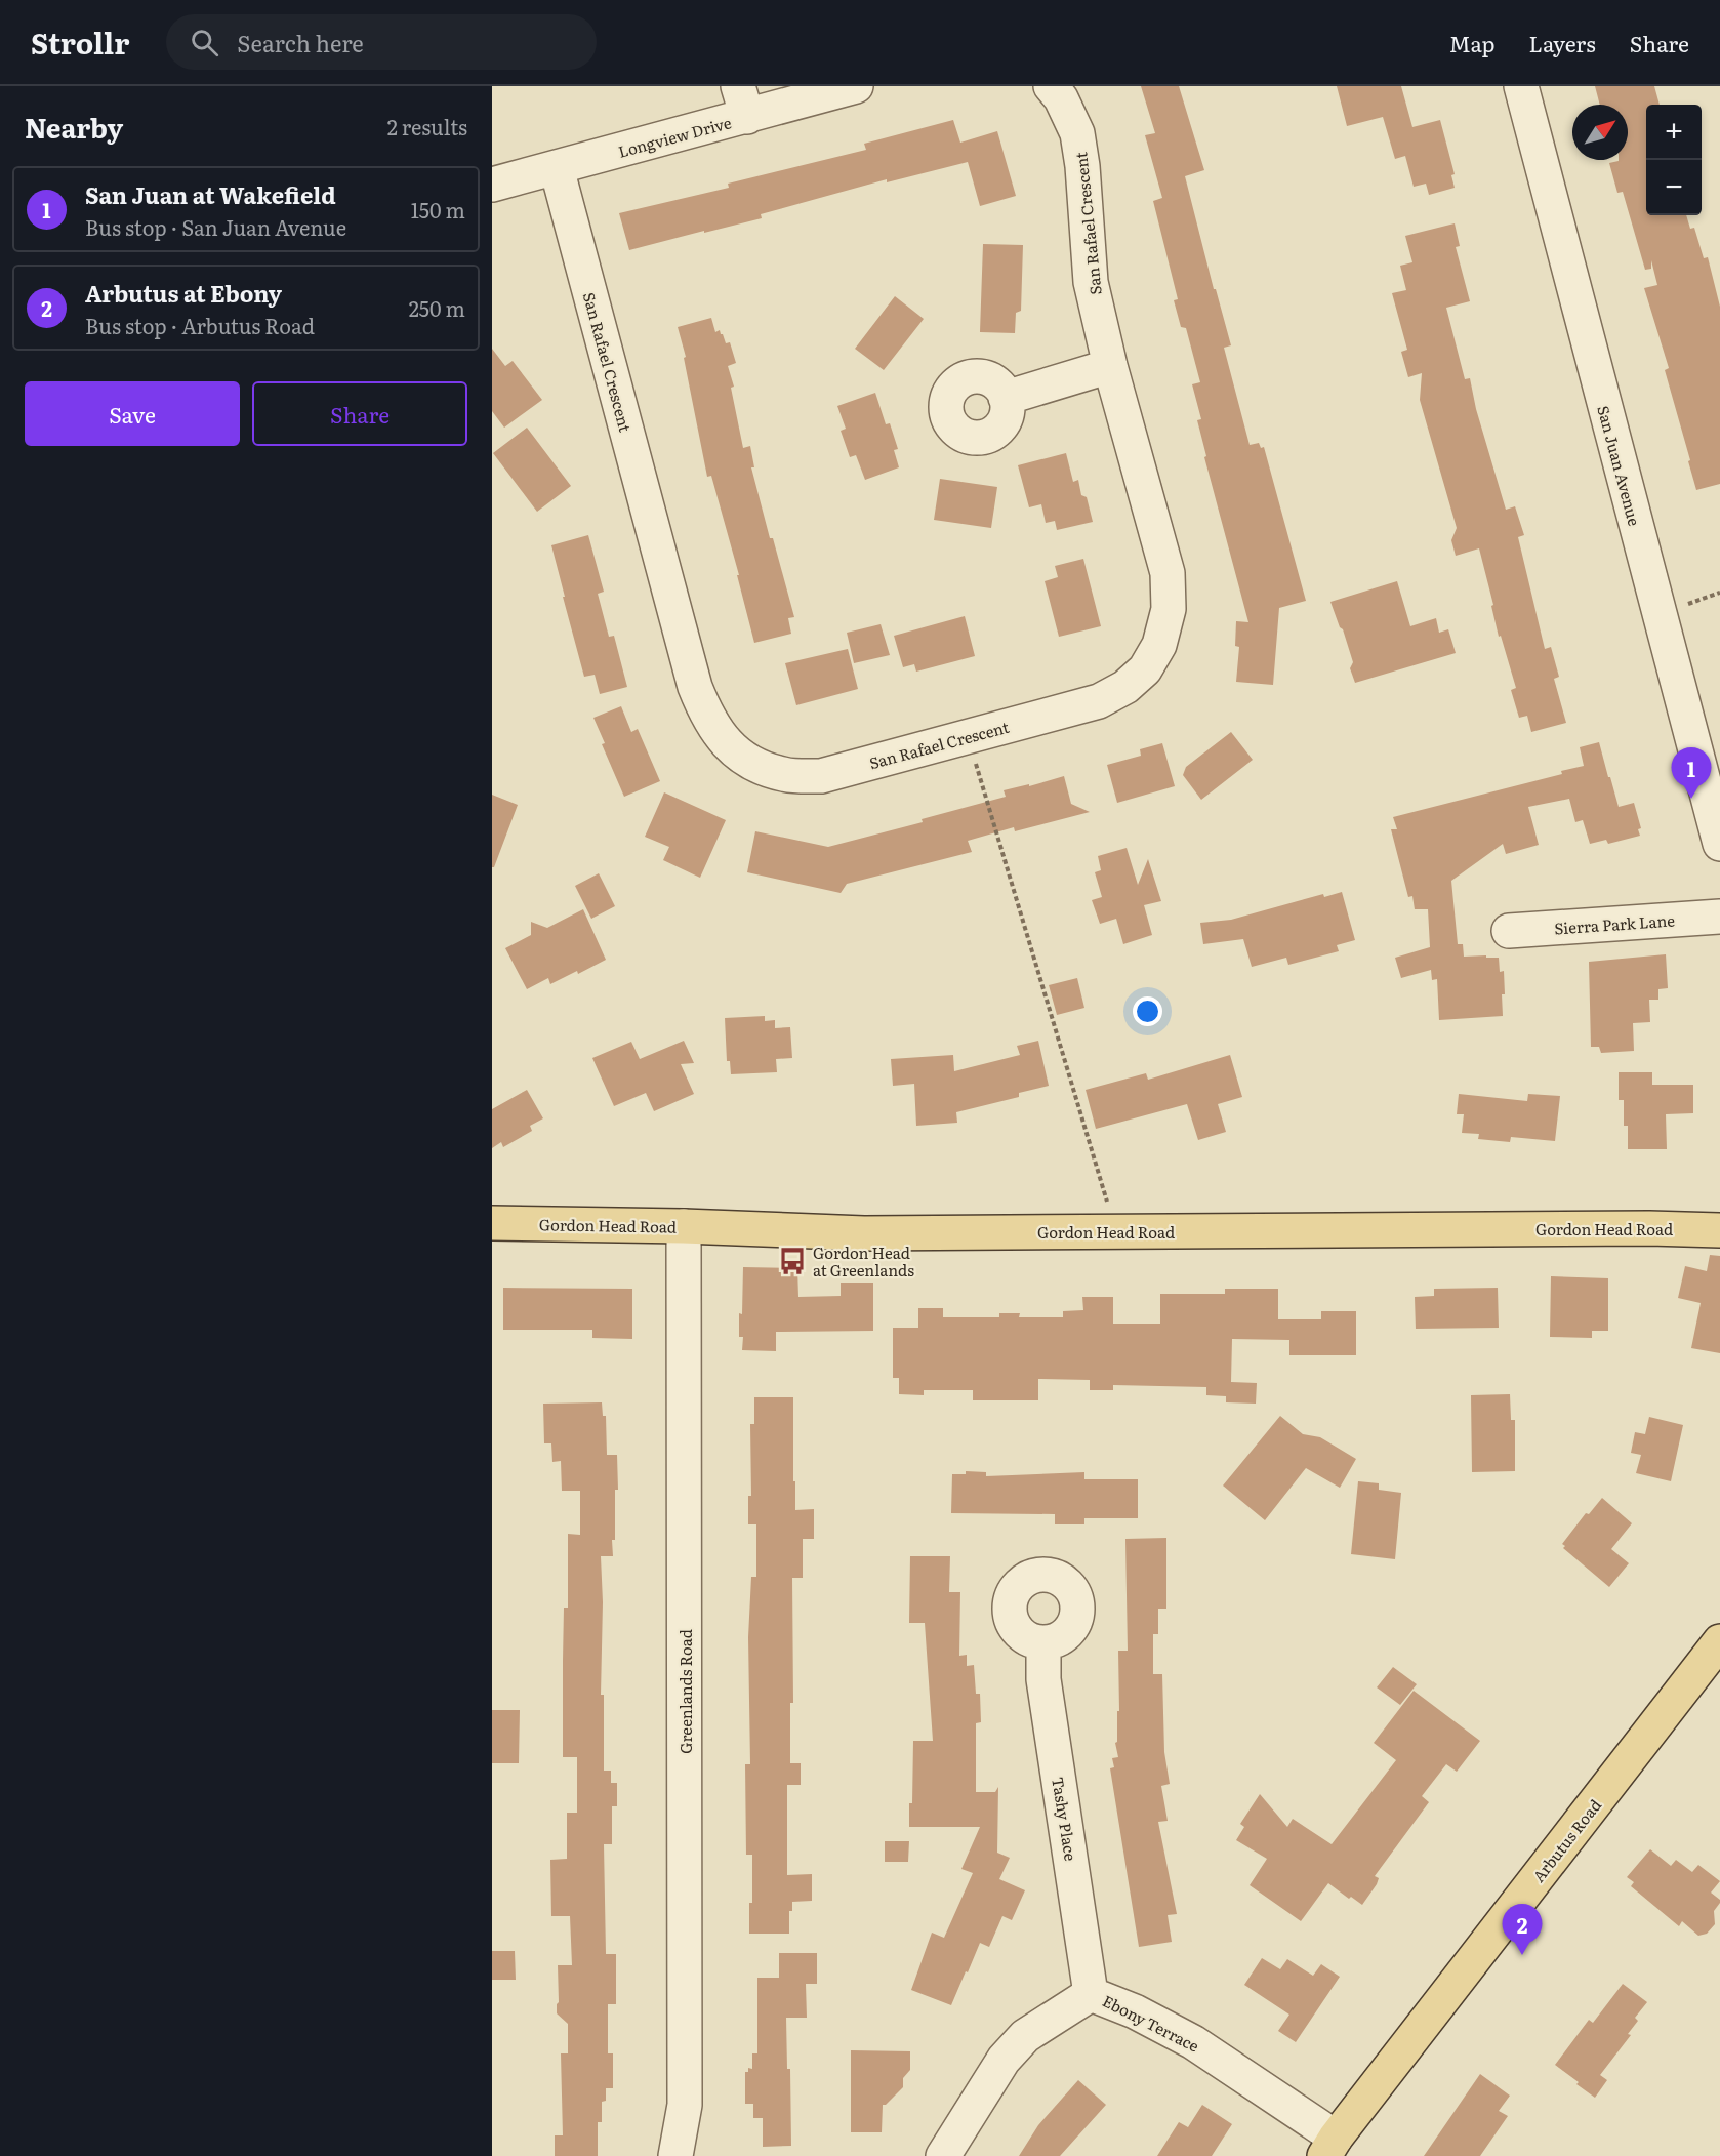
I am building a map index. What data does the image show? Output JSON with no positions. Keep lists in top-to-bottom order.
{
  "streets": {
    "main road": ["Gordon Head Road", "Arbutus Road"],
    "street": [
      "Longview Drive",
      "San Rafael Crescent",
      "San Juan Avenue",
      "Sierra Park Lane",
      "Greenlands Road",
      "Tashy Place",
      "Ebony Terrace"
    ]
  },
  "crossings": [
    ["Longview Drive", "San Rafael Crescent"],
    ["Gordon Head Road", "Greenlands Road"],
    ["Tashy Place", "Ebony Terrace"],
    ["Arbutus Road", "Ebony Terrace"]
  ],
  "places": {
    "bus stop": ["Gordon Head at Greenlands"]
  },
  "north": "top right",
  "page": {
    "header": "Strollr",
    "search": "Search here",
    "nav": ["Map", "Layers", "Share"],
    "heading": ["Nearby", "2 results"],
    "map_buttons": ["+", "−"],
    "list": [
      {
        "mark": "1",
        "name": "San Juan at Wakefield",
        "note": "Bus stop · San Juan Avenue",
        "value": "150 m"
      },
      {
        "mark": "2",
        "name": "Arbutus at Ebony",
        "note": "Bus stop · Arbutus Road",
        "value": "250 m"
      }
    ],
    "buttons": ["Save", "Share"],
    "pins": ["1", "2"]
  }
}
